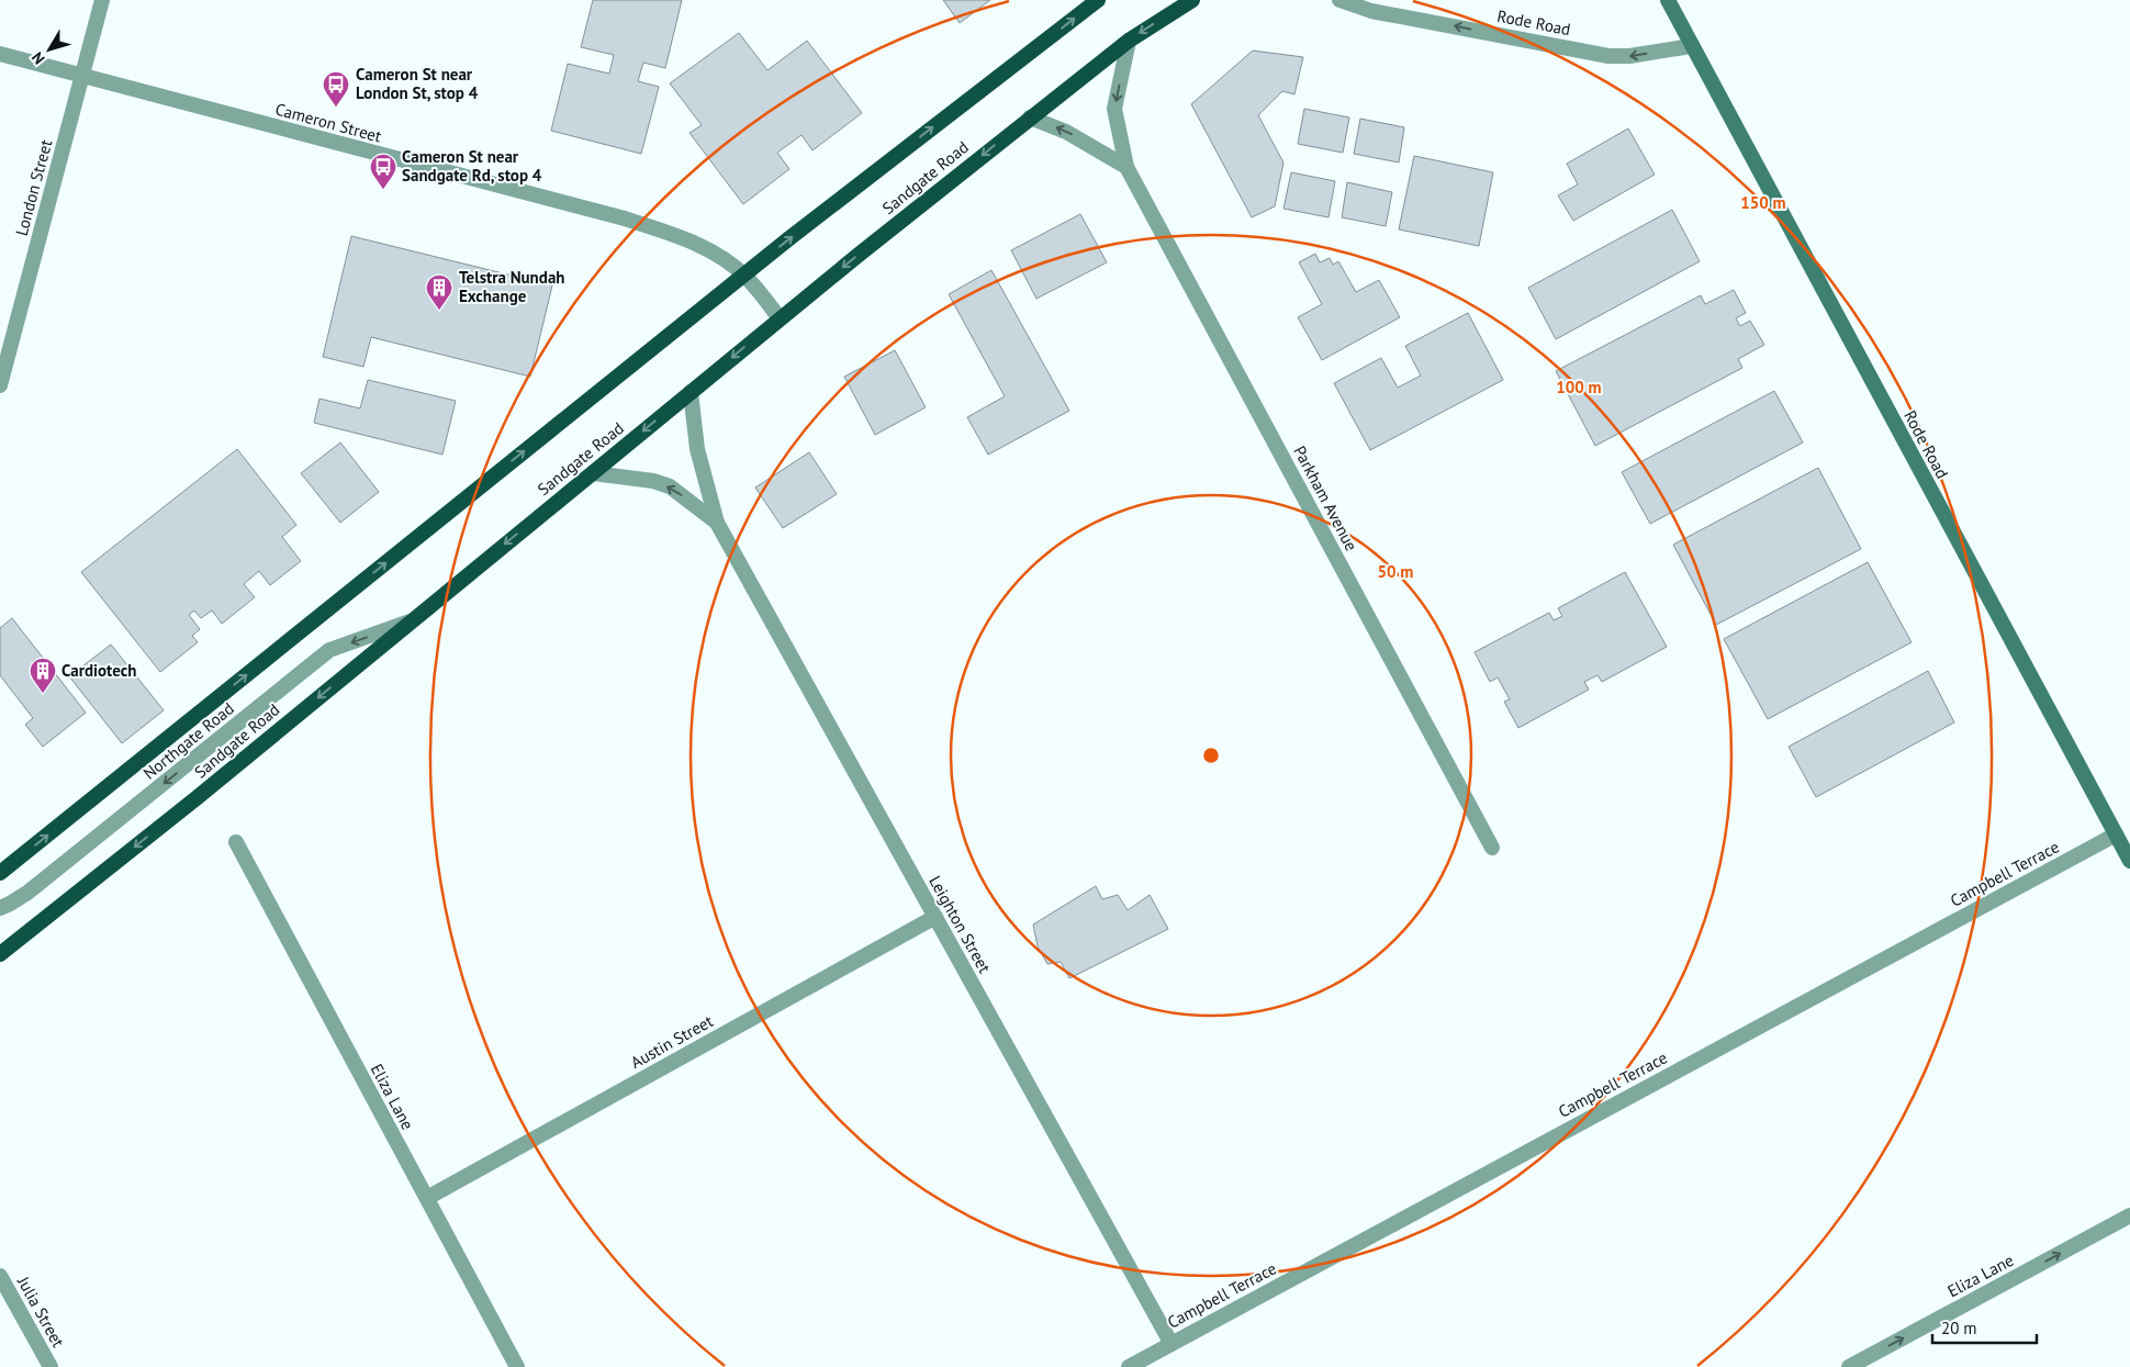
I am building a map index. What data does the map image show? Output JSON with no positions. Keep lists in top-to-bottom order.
{
  "streets": {
    "highway": ["Sandgate Road"],
    "main road": ["Rode Road"],
    "street": [
      "Cameron Street",
      "London Street",
      "Parkham Avenue",
      "Northgate Road",
      "Campbell Terrace",
      "Leighton Street",
      "Austin Street",
      "Eliza Lane",
      "Julia Street"
    ]
  },
  "crossings": [
    ["Rode Road", "Campbell Terrace"],
    ["Cameron Street", "Sandgate Road"],
    ["Cameron Street", "London Street"],
    ["Sandgate Road", "Parkham Avenue"],
    ["Sandgate Road", "Northgate Road"],
    ["Sandgate Road", "Leighton Street"],
    ["Campbell Terrace", "Leighton Street"],
    ["Leighton Street", "Austin Street"],
    ["Austin Street", "Eliza Lane"]
  ],
  "one_way": ["Northgate Road"],
  "places": {
    "bus stop": ["Cameron St near London St, stop 4", "Cameron St near Sandgate Rd, stop 4"],
    "building": ["Telstra Nundah Exchange", "Cardiotech"]
  },
  "scale_bar": "20 m",
  "north": "bottom left",
  "rings": ["150 m", "100 m", "50 m"]
}
